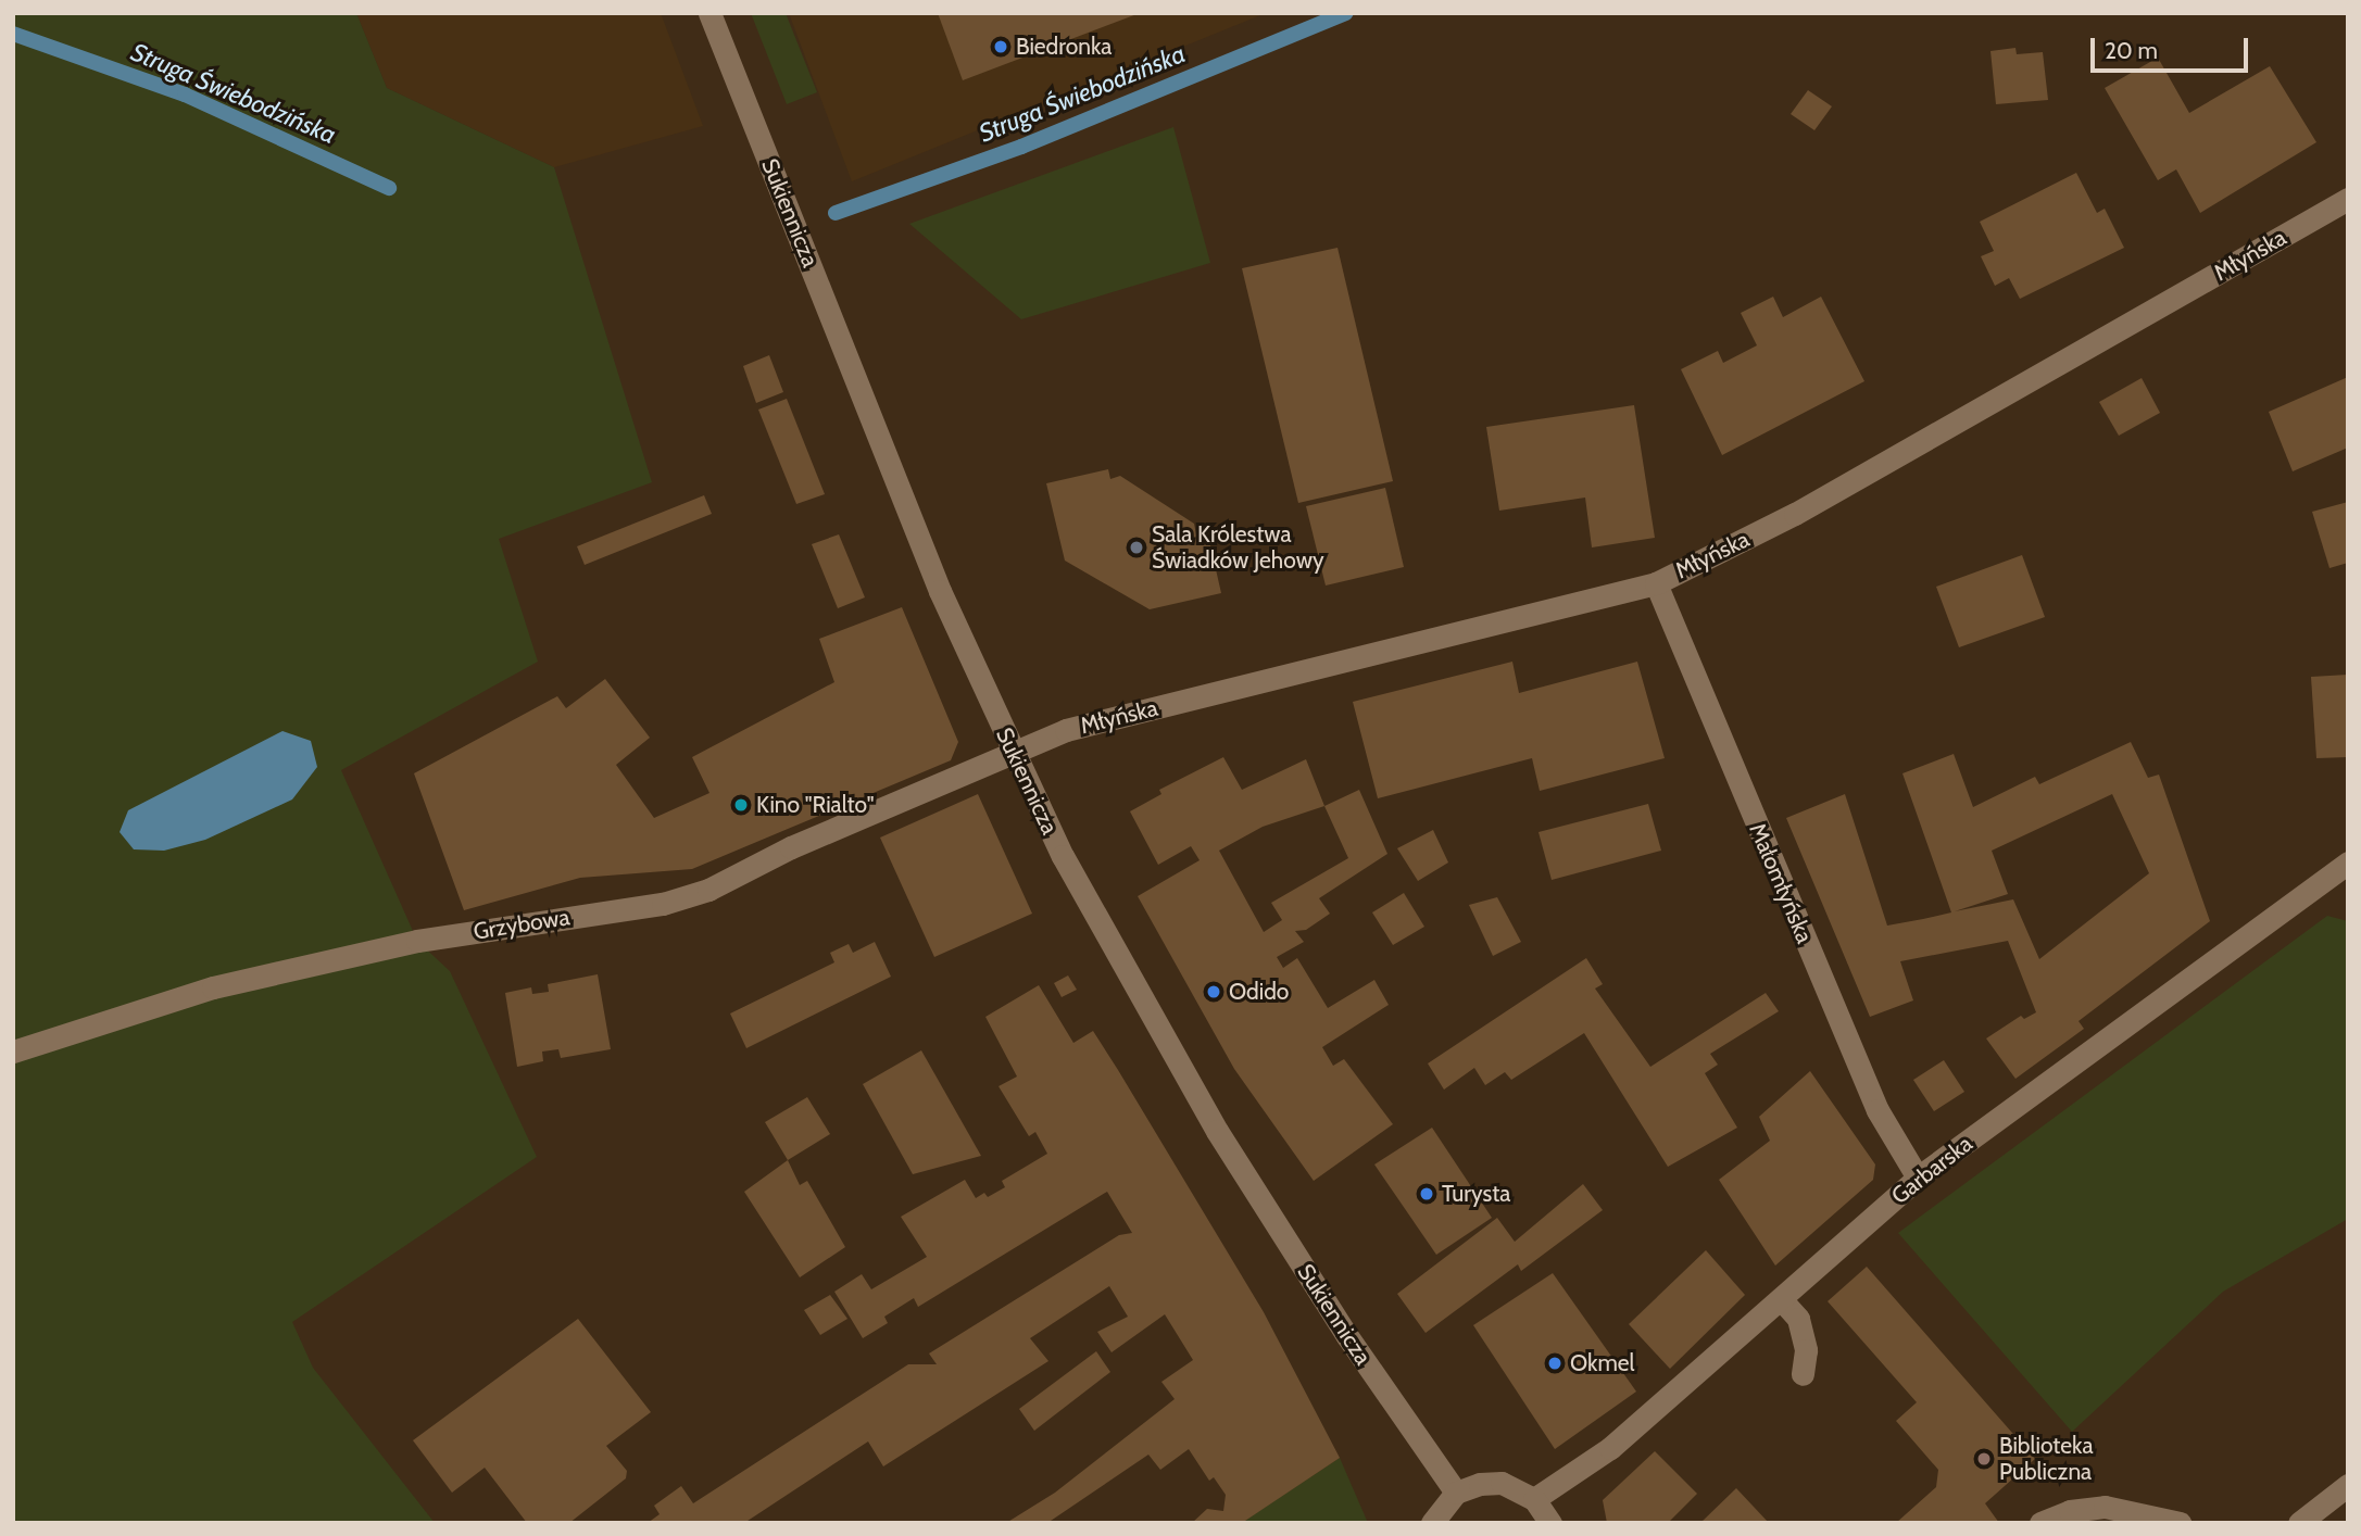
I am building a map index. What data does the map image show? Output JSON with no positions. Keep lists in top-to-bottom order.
{
  "streets": {
    "street": [
      "Sukiennicza",
      "Młyńska",
      "Małomłyńska",
      "Grzybowa",
      "Garbarska"
    ]
  },
  "crossings": [
    ["Sukiennicza", "Młyńska"],
    ["Sukiennicza", "Grzybowa"],
    ["Młyńska", "Małomłyńska"],
    ["Młyńska", "Grzybowa"],
    ["Małomłyńska", "Garbarska"]
  ],
  "water": ["Struga Świebodzińska"],
  "places": [
    "Biedronka",
    "Sala Królestwa Świadków Jehowy",
    "Kino \"Rialto\"",
    "Odido",
    "Turysta",
    "Okmel",
    "Biblioteka Publiczna"
  ],
  "scale_bar": "20 m"
}
